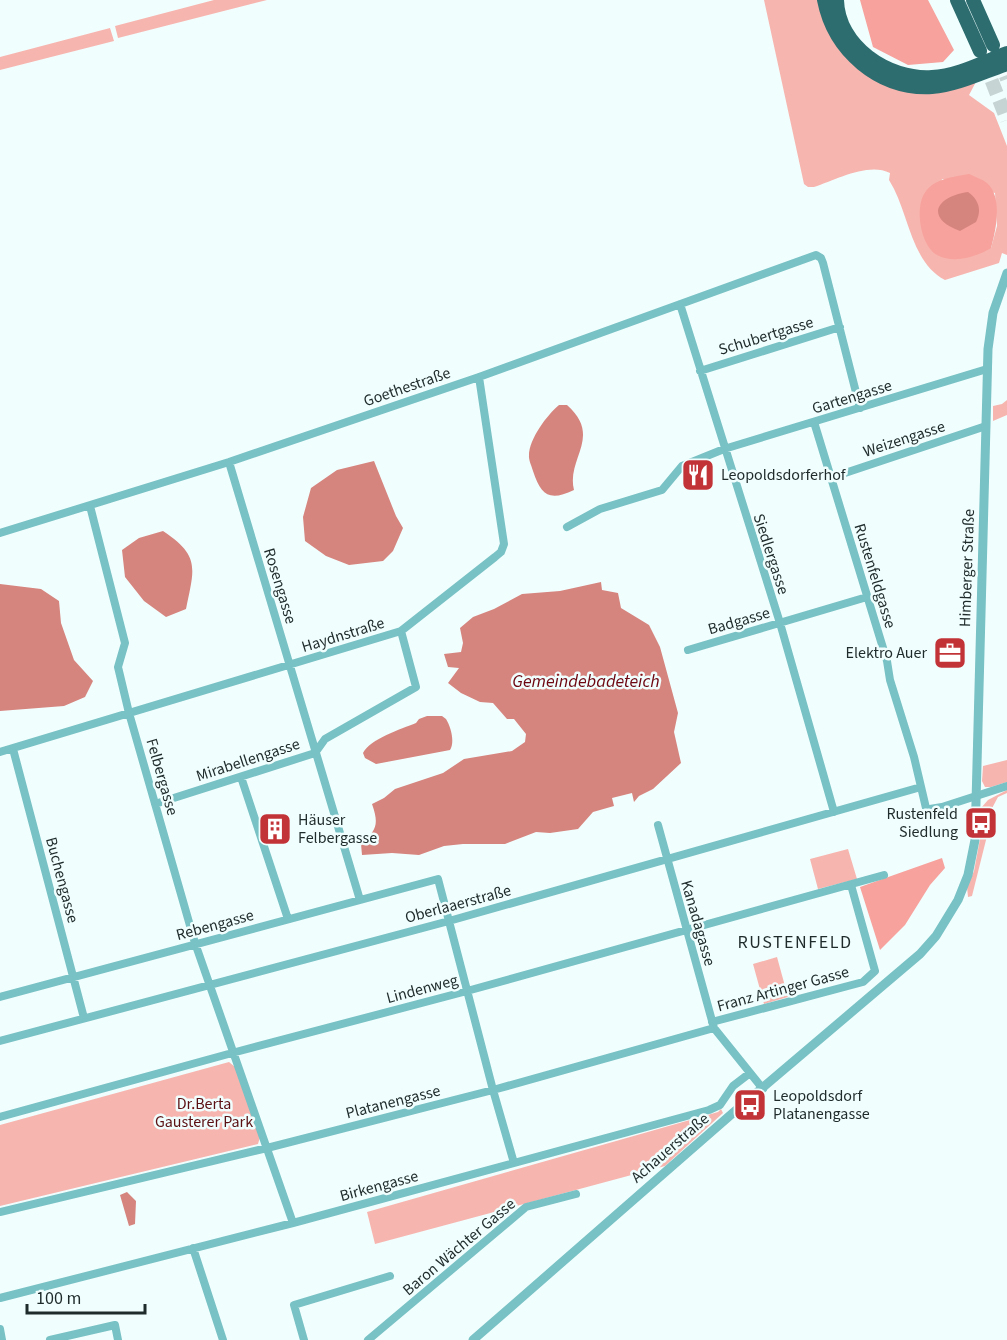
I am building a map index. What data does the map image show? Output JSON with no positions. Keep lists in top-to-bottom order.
{
  "streets": {
    "street": [
      "Schubertgasse",
      "Goethestraße",
      "Gartengasse",
      "Weizengasse",
      "Siedlergasse",
      "Himberger Straße",
      "Rustenfeldgasse",
      "Rosengasse",
      "Badgasse",
      "Haydnstraße",
      "Mirabellengasse",
      "Felbergasse",
      "Buchengasse",
      "Oberlaaerstraße",
      "Kanadagasse",
      "Rebengasse",
      "Lindenweg",
      "Franz Artinger Gasse",
      "Platanengasse",
      "Achauerstraße",
      "Birkengasse",
      "Baron Wächter Gasse"
    ]
  },
  "crossings": [
    ["Schubertgasse", "Goethestraße"],
    ["Schubertgasse", "Siedlergasse"],
    ["Goethestraße", "Siedlergasse"],
    ["Goethestraße", "Rosengasse"],
    ["Goethestraße", "Haydnstraße"],
    ["Goethestraße", "Felbergasse"],
    ["Gartengasse", "Siedlergasse"],
    ["Gartengasse", "Himberger Straße"],
    ["Gartengasse", "Rustenfeldgasse"],
    ["Weizengasse", "Himberger Straße"],
    ["Weizengasse", "Rustenfeldgasse"],
    ["Siedlergasse", "Badgasse"],
    ["Siedlergasse", "Oberlaaerstraße"],
    ["Himberger Straße", "Rustenfeldgasse"],
    ["Himberger Straße", "Achauerstraße"],
    ["Rustenfeldgasse", "Badgasse"],
    ["Rustenfeldgasse", "Oberlaaerstraße"],
    ["Rosengasse", "Haydnstraße"],
    ["Rosengasse", "Mirabellengasse"],
    ["Rosengasse", "Rebengasse"],
    ["Haydnstraße", "Mirabellengasse"],
    ["Haydnstraße", "Felbergasse"],
    ["Haydnstraße", "Buchengasse"],
    ["Mirabellengasse", "Felbergasse"],
    ["Felbergasse", "Oberlaaerstraße"],
    ["Felbergasse", "Rebengasse"],
    ["Felbergasse", "Lindenweg"],
    ["Felbergasse", "Platanengasse"],
    ["Felbergasse", "Birkengasse"],
    ["Buchengasse", "Oberlaaerstraße"],
    ["Buchengasse", "Rebengasse"],
    ["Oberlaaerstraße", "Kanadagasse"],
    ["Oberlaaerstraße", "Rebengasse"],
    ["Kanadagasse", "Lindenweg"],
    ["Kanadagasse", "Franz Artinger Gasse"],
    ["Kanadagasse", "Platanengasse"],
    ["Lindenweg", "Franz Artinger Gasse"],
    ["Franz Artinger Gasse", "Platanengasse"]
  ],
  "districts": ["RUSTENFELD"],
  "water": ["Gemeindebadeteich"],
  "parks": ["Dr.Berta Gausterer Park"],
  "places": {
    "restaurant": ["Leopoldsdorferhof"],
    "office": ["Elektro Auer"],
    "bus stop": ["Rustenfeld Siedlung", "Leopoldsdorf Platanengasse"],
    "building": ["Häuser Felbergasse"]
  },
  "scale_bar": "100 m"
}
